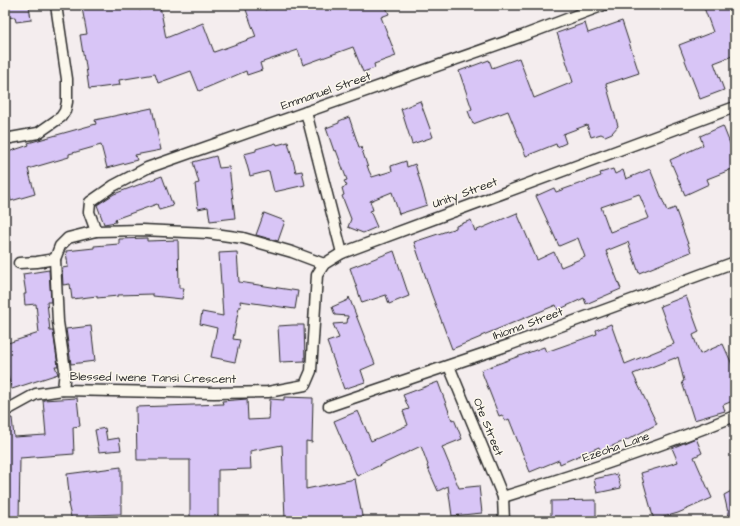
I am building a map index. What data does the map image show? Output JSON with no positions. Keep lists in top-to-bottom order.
{
  "streets": {
    "street": [
      "Emmanuel Street",
      "Unity Street",
      "Ihioma Street",
      "Blessed Iwene Tansi Crescent",
      "Ote Street",
      "Ezeoha Lane"
    ]
  },
  "crossings": [
    ["Unity Street", "Blessed Iwene Tansi Crescent"],
    ["Ihioma Street", "Ote Street"],
    ["Ote Street", "Ezeoha Lane"]
  ]
}
